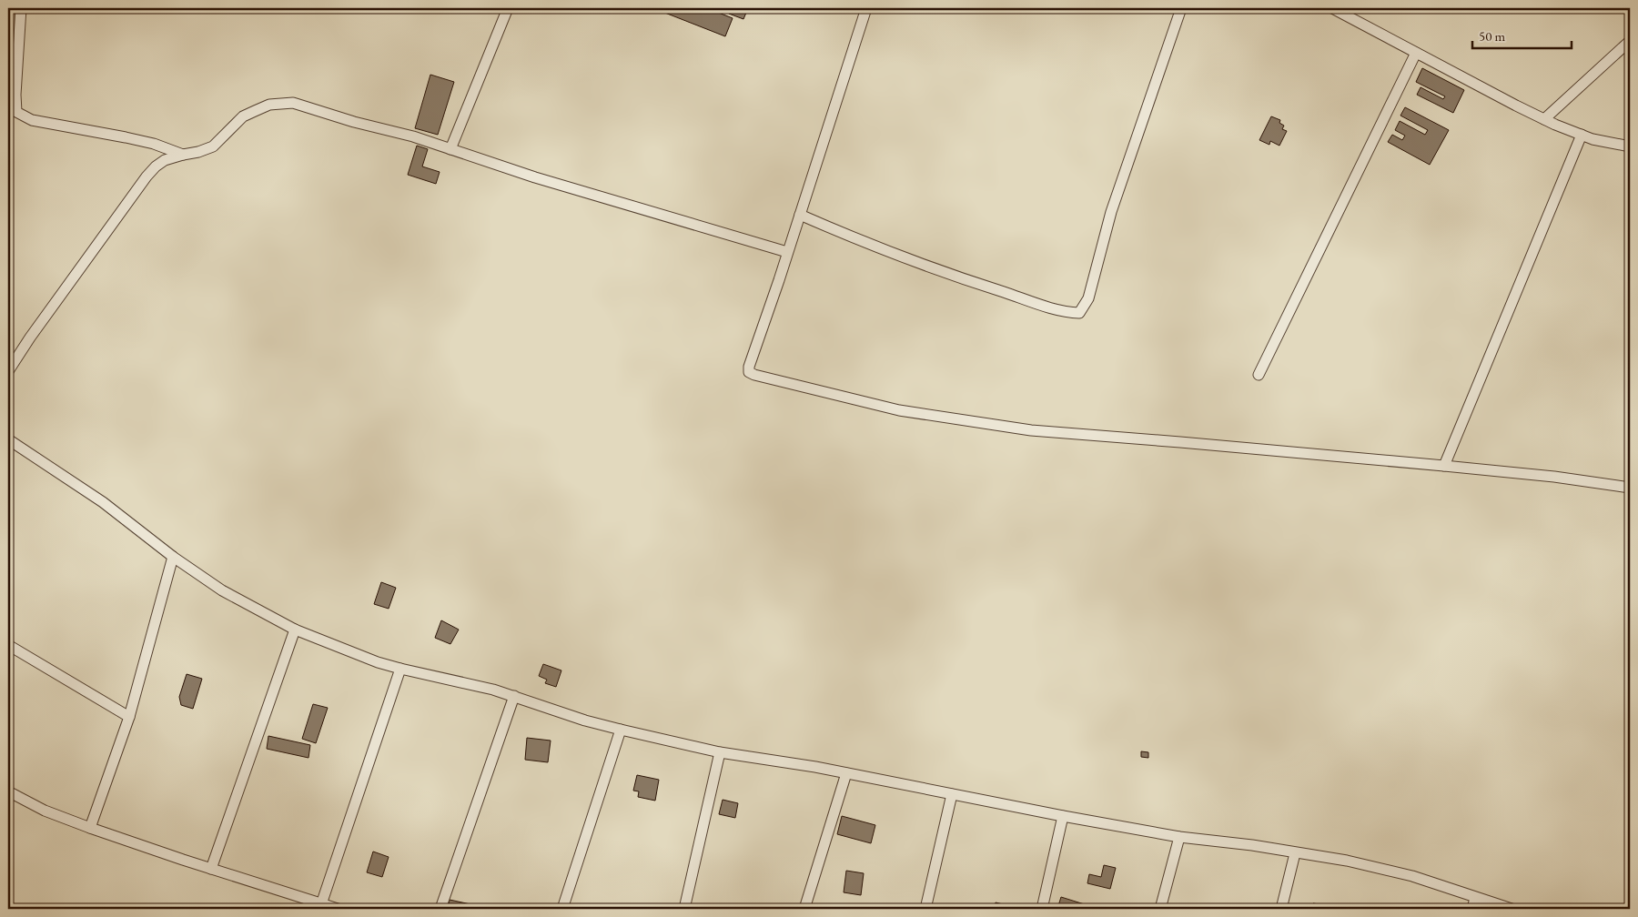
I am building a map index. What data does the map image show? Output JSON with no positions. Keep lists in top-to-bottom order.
{
  "scale_bar": "50 m"
}
